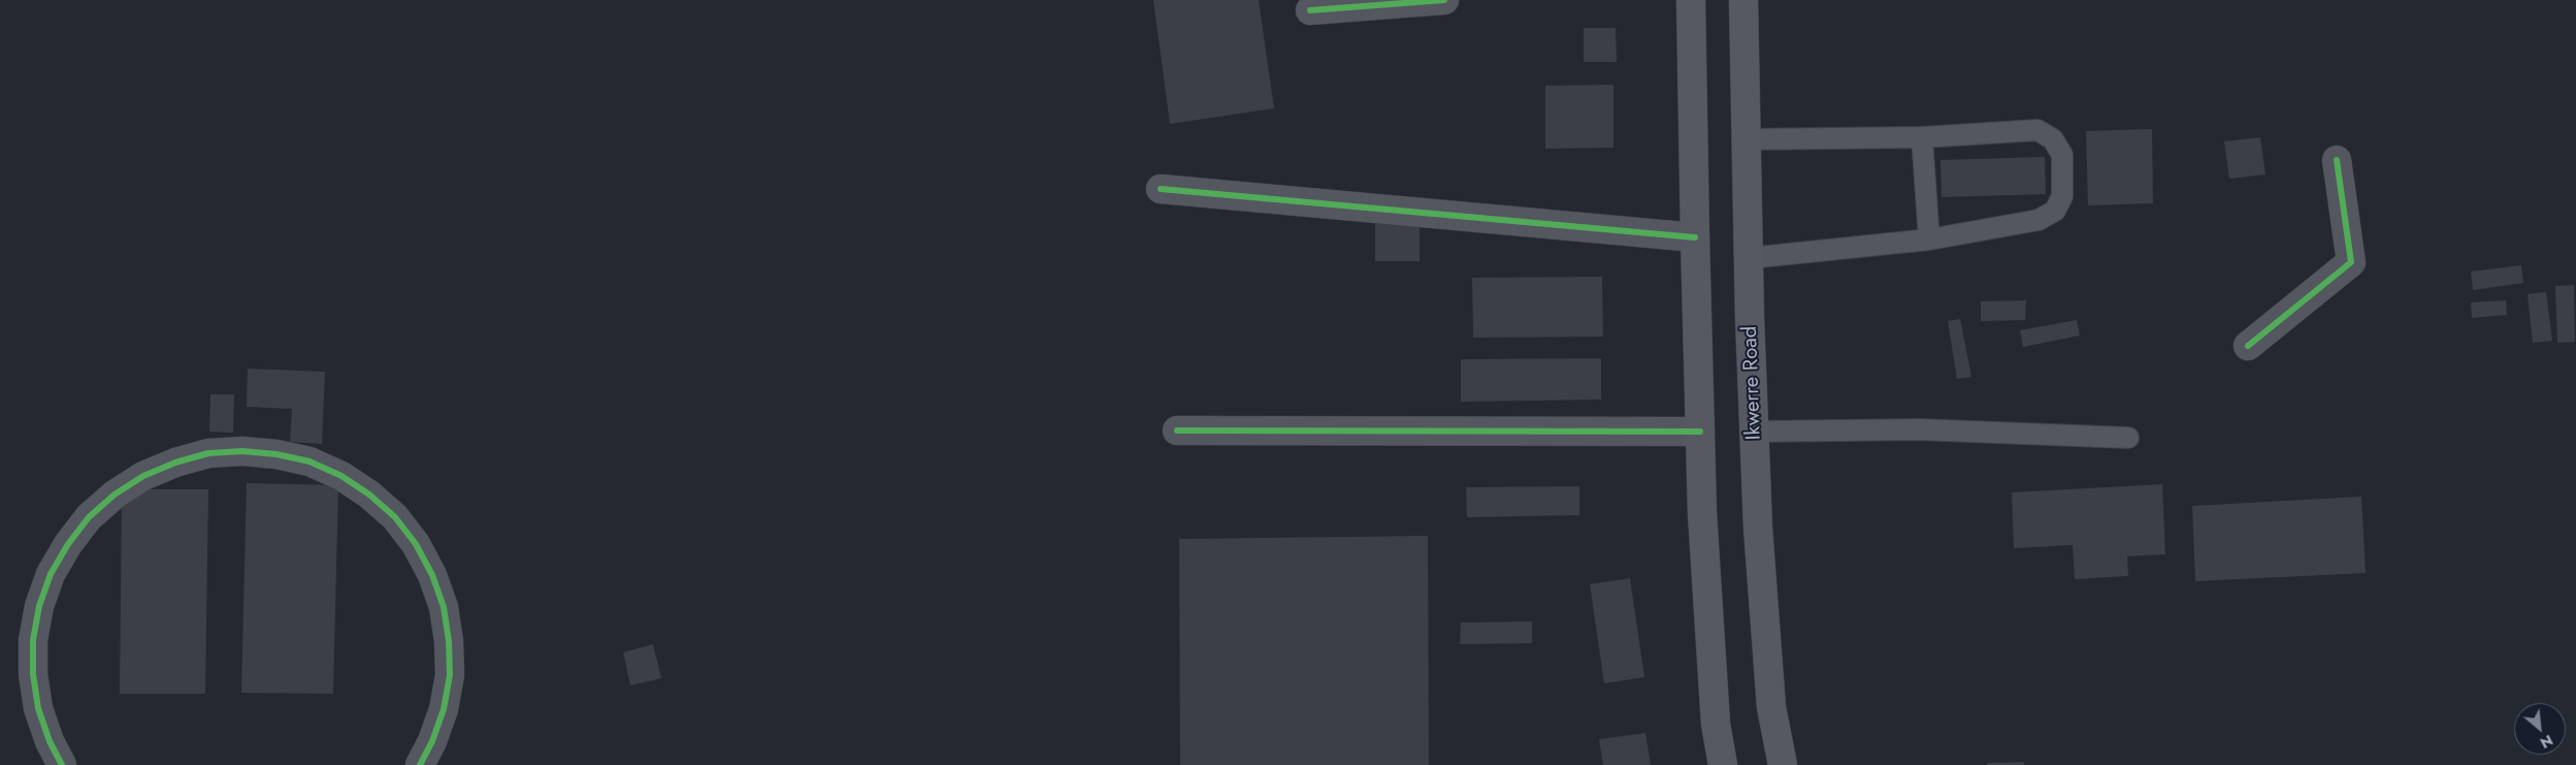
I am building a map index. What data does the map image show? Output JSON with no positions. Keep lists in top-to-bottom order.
{
  "streets": {
    "main road": ["Ikwerre Road"]
  },
  "north": "bottom right"
}
